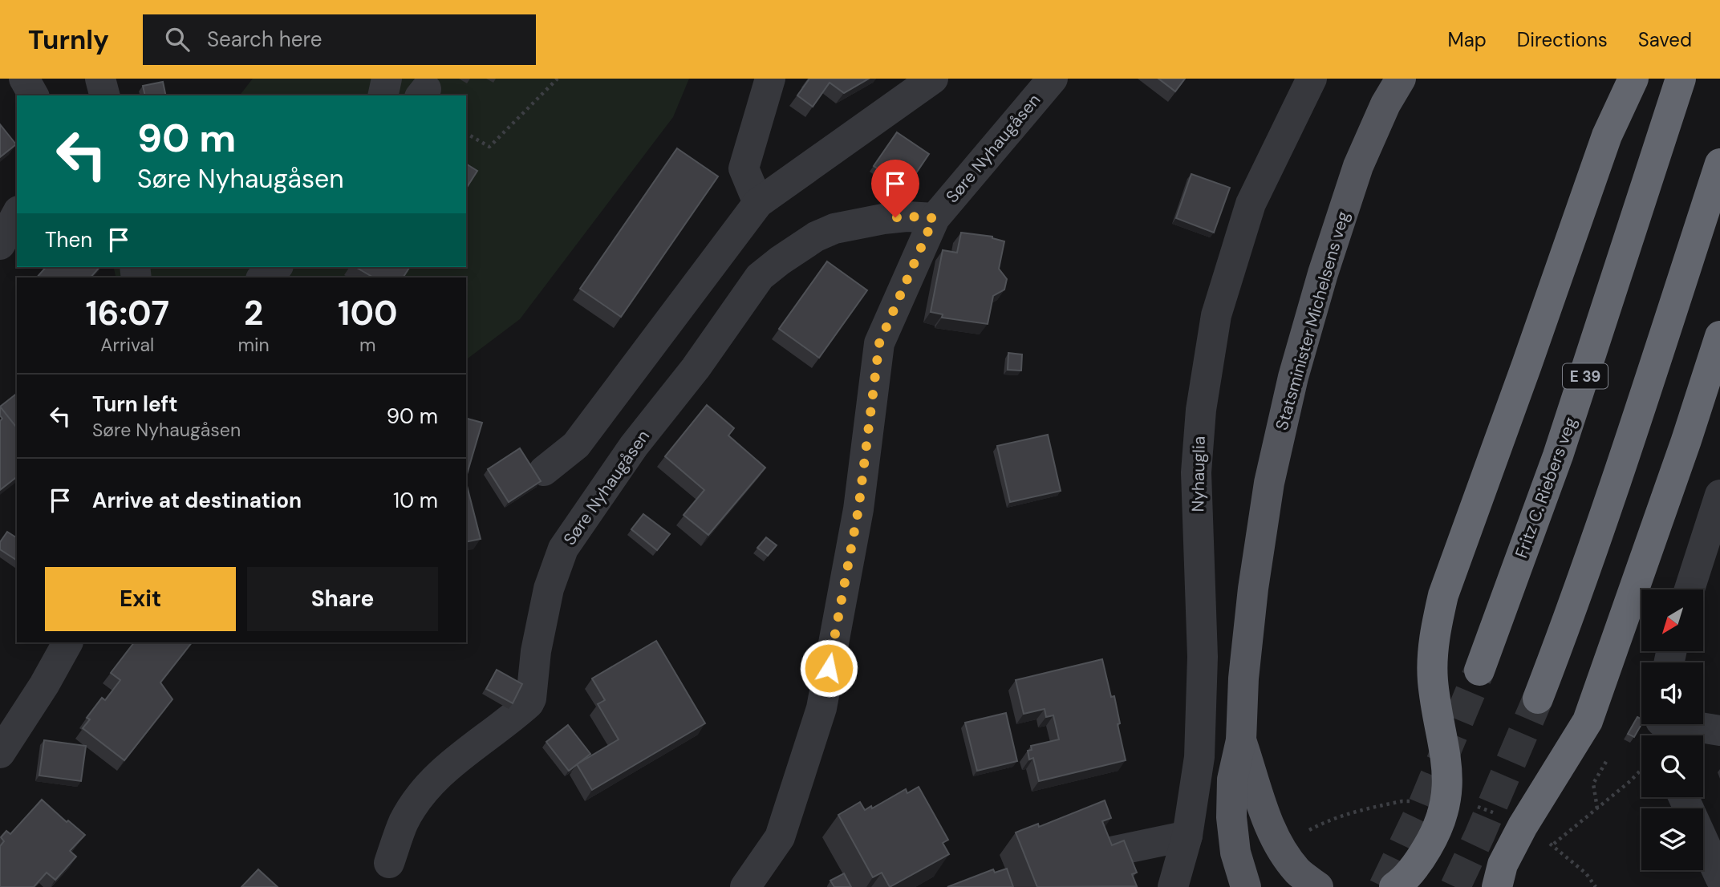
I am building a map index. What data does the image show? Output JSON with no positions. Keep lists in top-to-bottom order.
{
  "streets": {
    "highway": ["E 39", "Fritz C. Riebers veg"],
    "main road": ["Statsminister Michelsens veg"],
    "street": ["Søre Nyhaugåsen", "Nyhauglia"]
  },
  "north": "bottom left",
  "page": {
    "header": "Turnly",
    "search": "Search here",
    "nav": ["Map", "Directions", "Saved"],
    "turn": ["90 m", "Søre Nyhaugåsen"],
    "then": "Then",
    "eta": [
      "16:07",
      "Arrival",
      "2",
      "min",
      "100",
      "m"
    ],
    "list": [
      {
        "name": "Turn left",
        "note": "Søre Nyhaugåsen",
        "value": "90 m"
      },
      {
        "name": "Arrive at destination",
        "value": "10 m"
      }
    ],
    "buttons": ["Exit", "Share"]
  }
}
